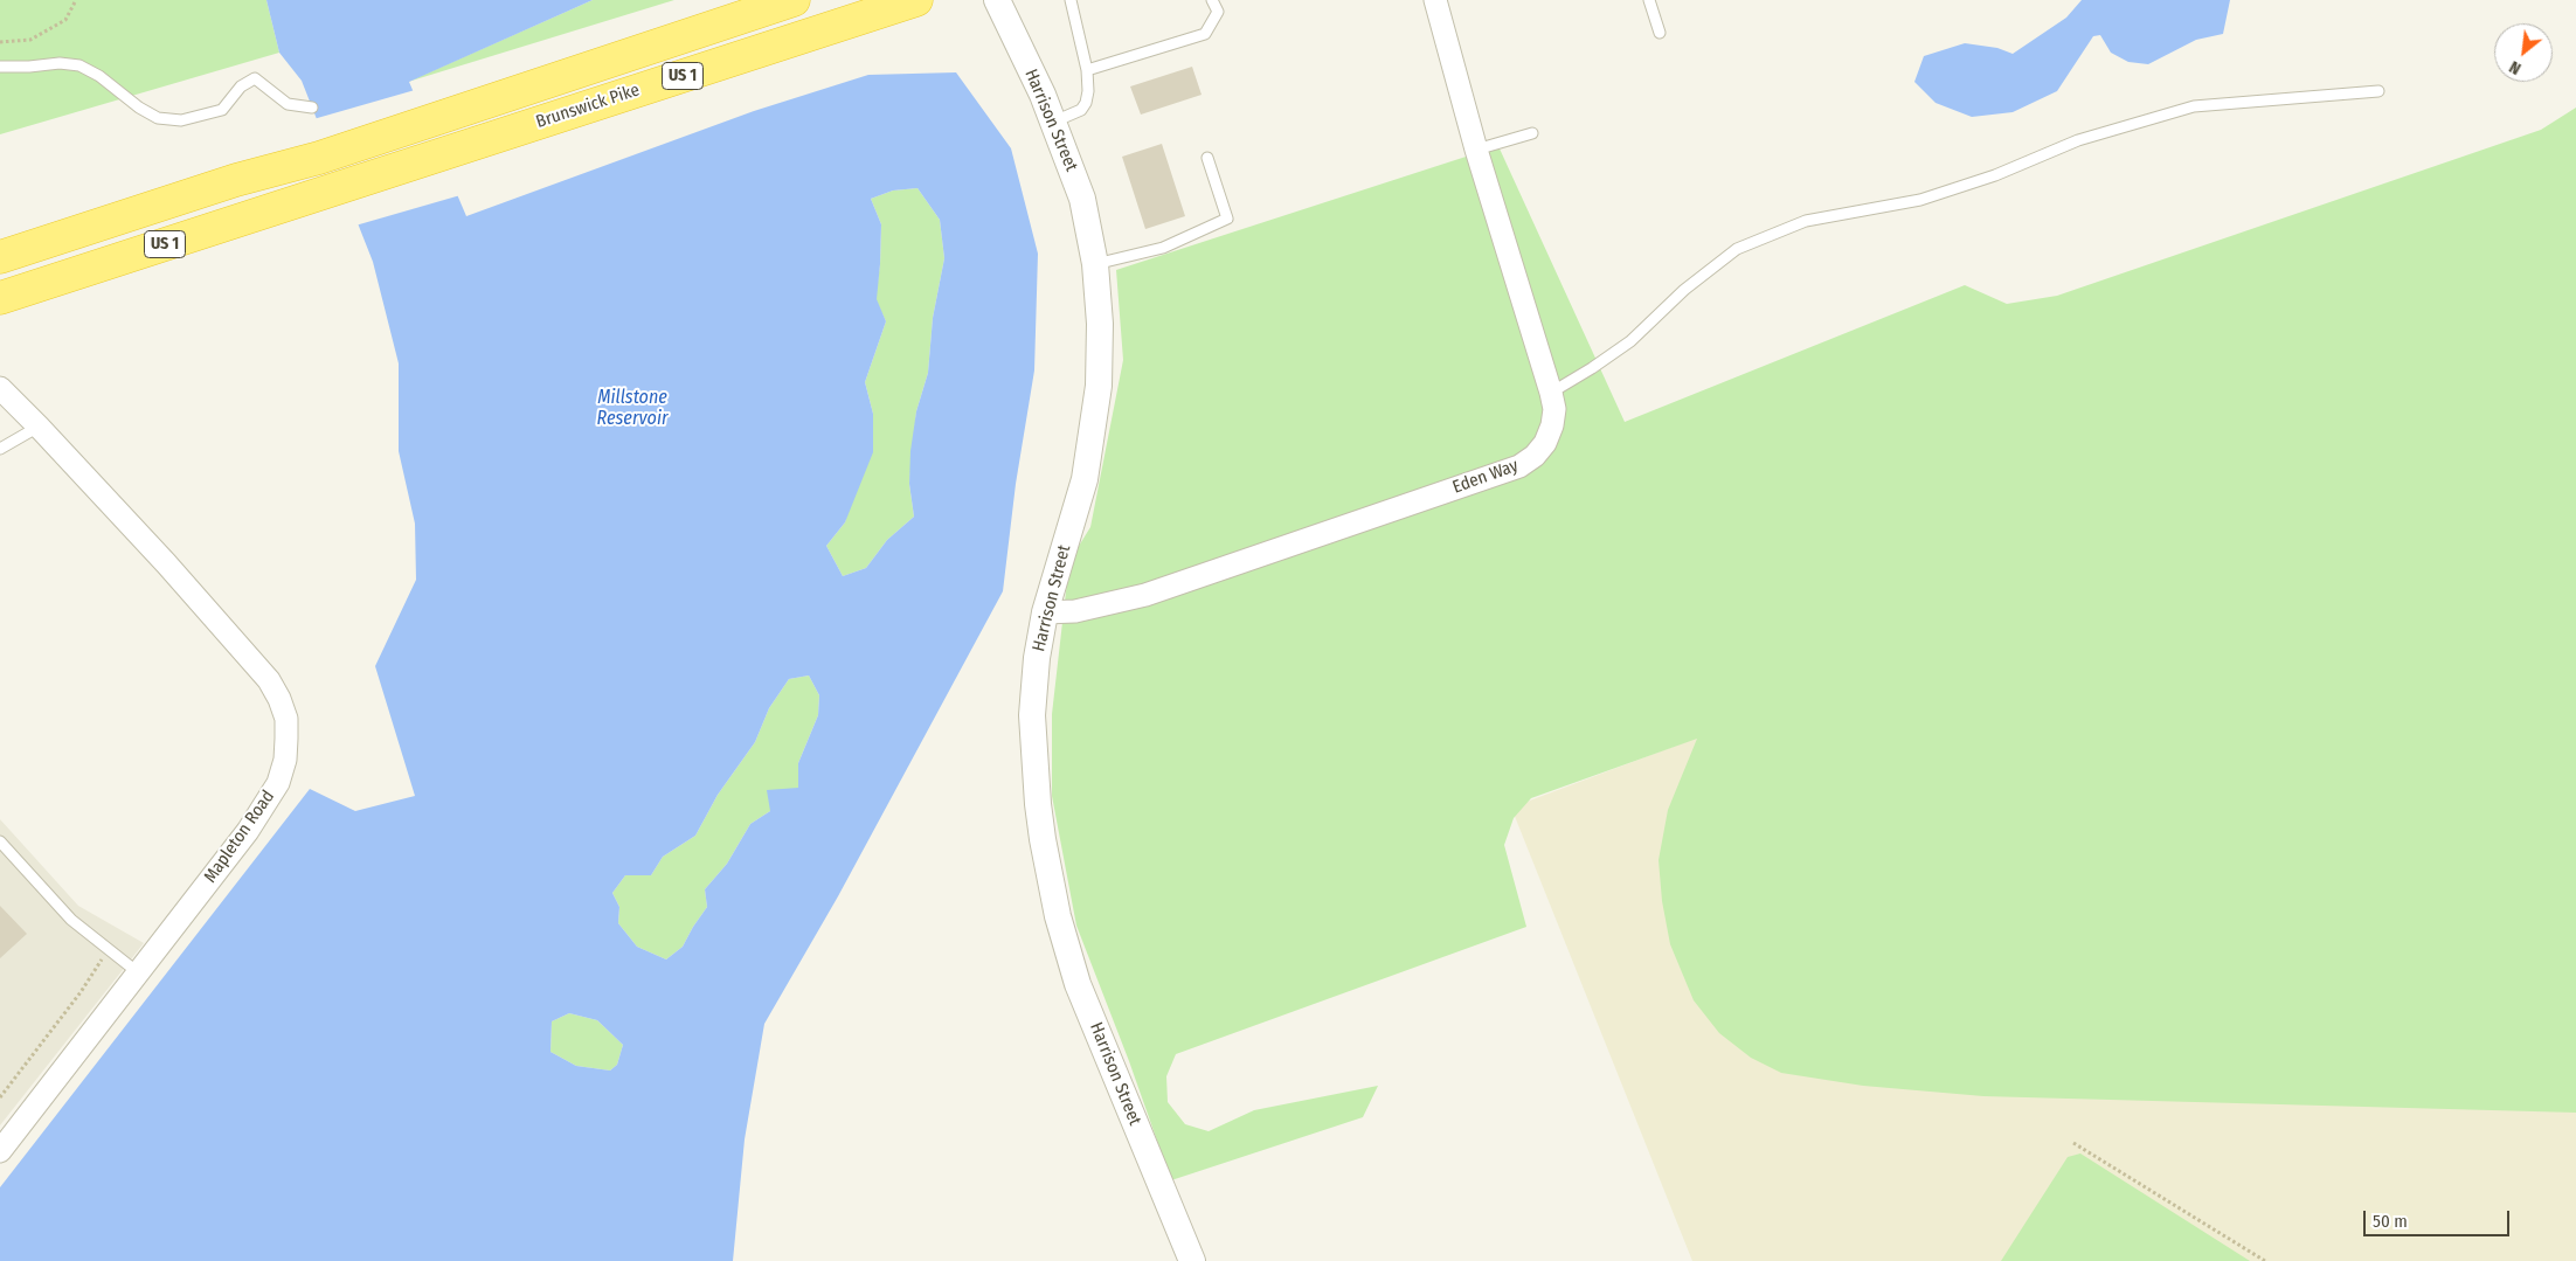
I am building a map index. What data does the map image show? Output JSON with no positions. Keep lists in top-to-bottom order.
{
  "streets": {
    "highway": ["US 1", "Brunswick Pike"],
    "street": ["Harrison Street", "Eden Way", "Mapleton Road"]
  },
  "crossings": [
    ["Harrison Street", "Eden Way"]
  ],
  "water": ["Millstone Reservoir"],
  "scale_bar": "50 m",
  "north": "bottom left"
}
